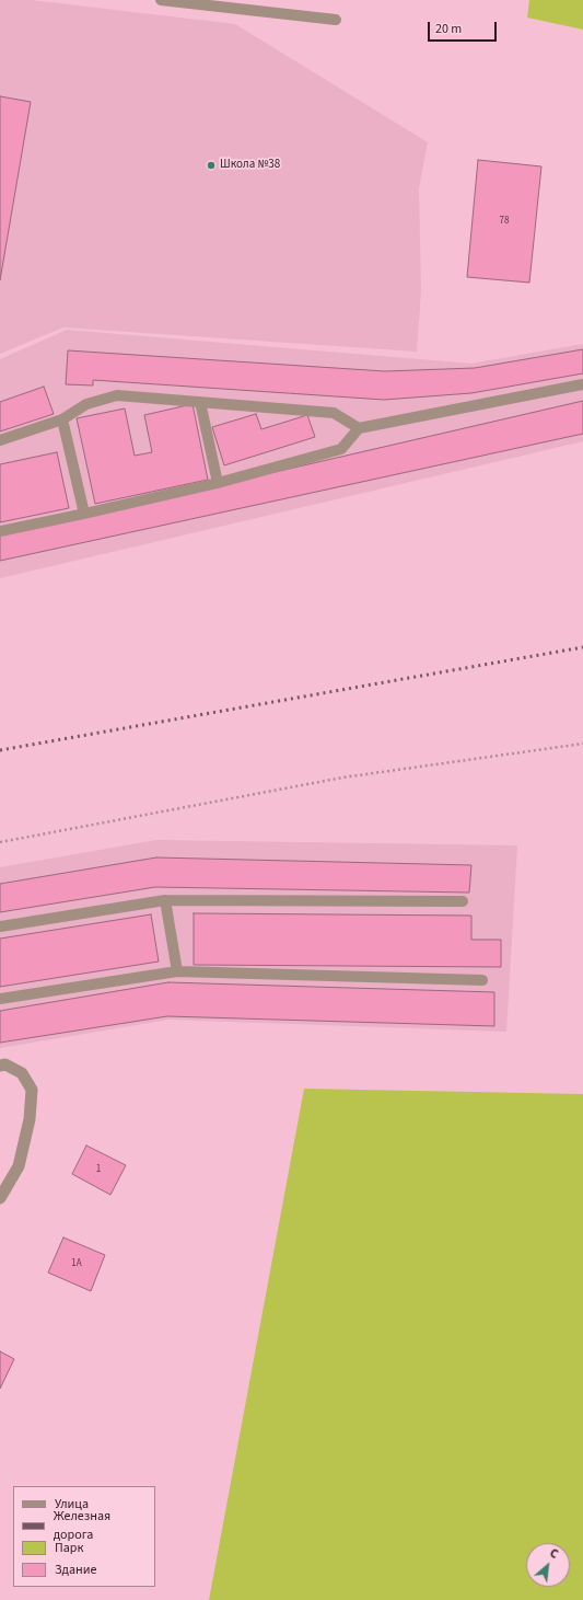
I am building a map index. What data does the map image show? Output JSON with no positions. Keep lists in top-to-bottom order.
{
  "places": ["Школа №38"],
  "house_numbers": ["78", "1", "1А"],
  "legend": [
    "Улица",
    "Железная дорога",
    "Парк",
    "Здание"
  ],
  "scale_bar": "20 m",
  "north": "top right"
}
